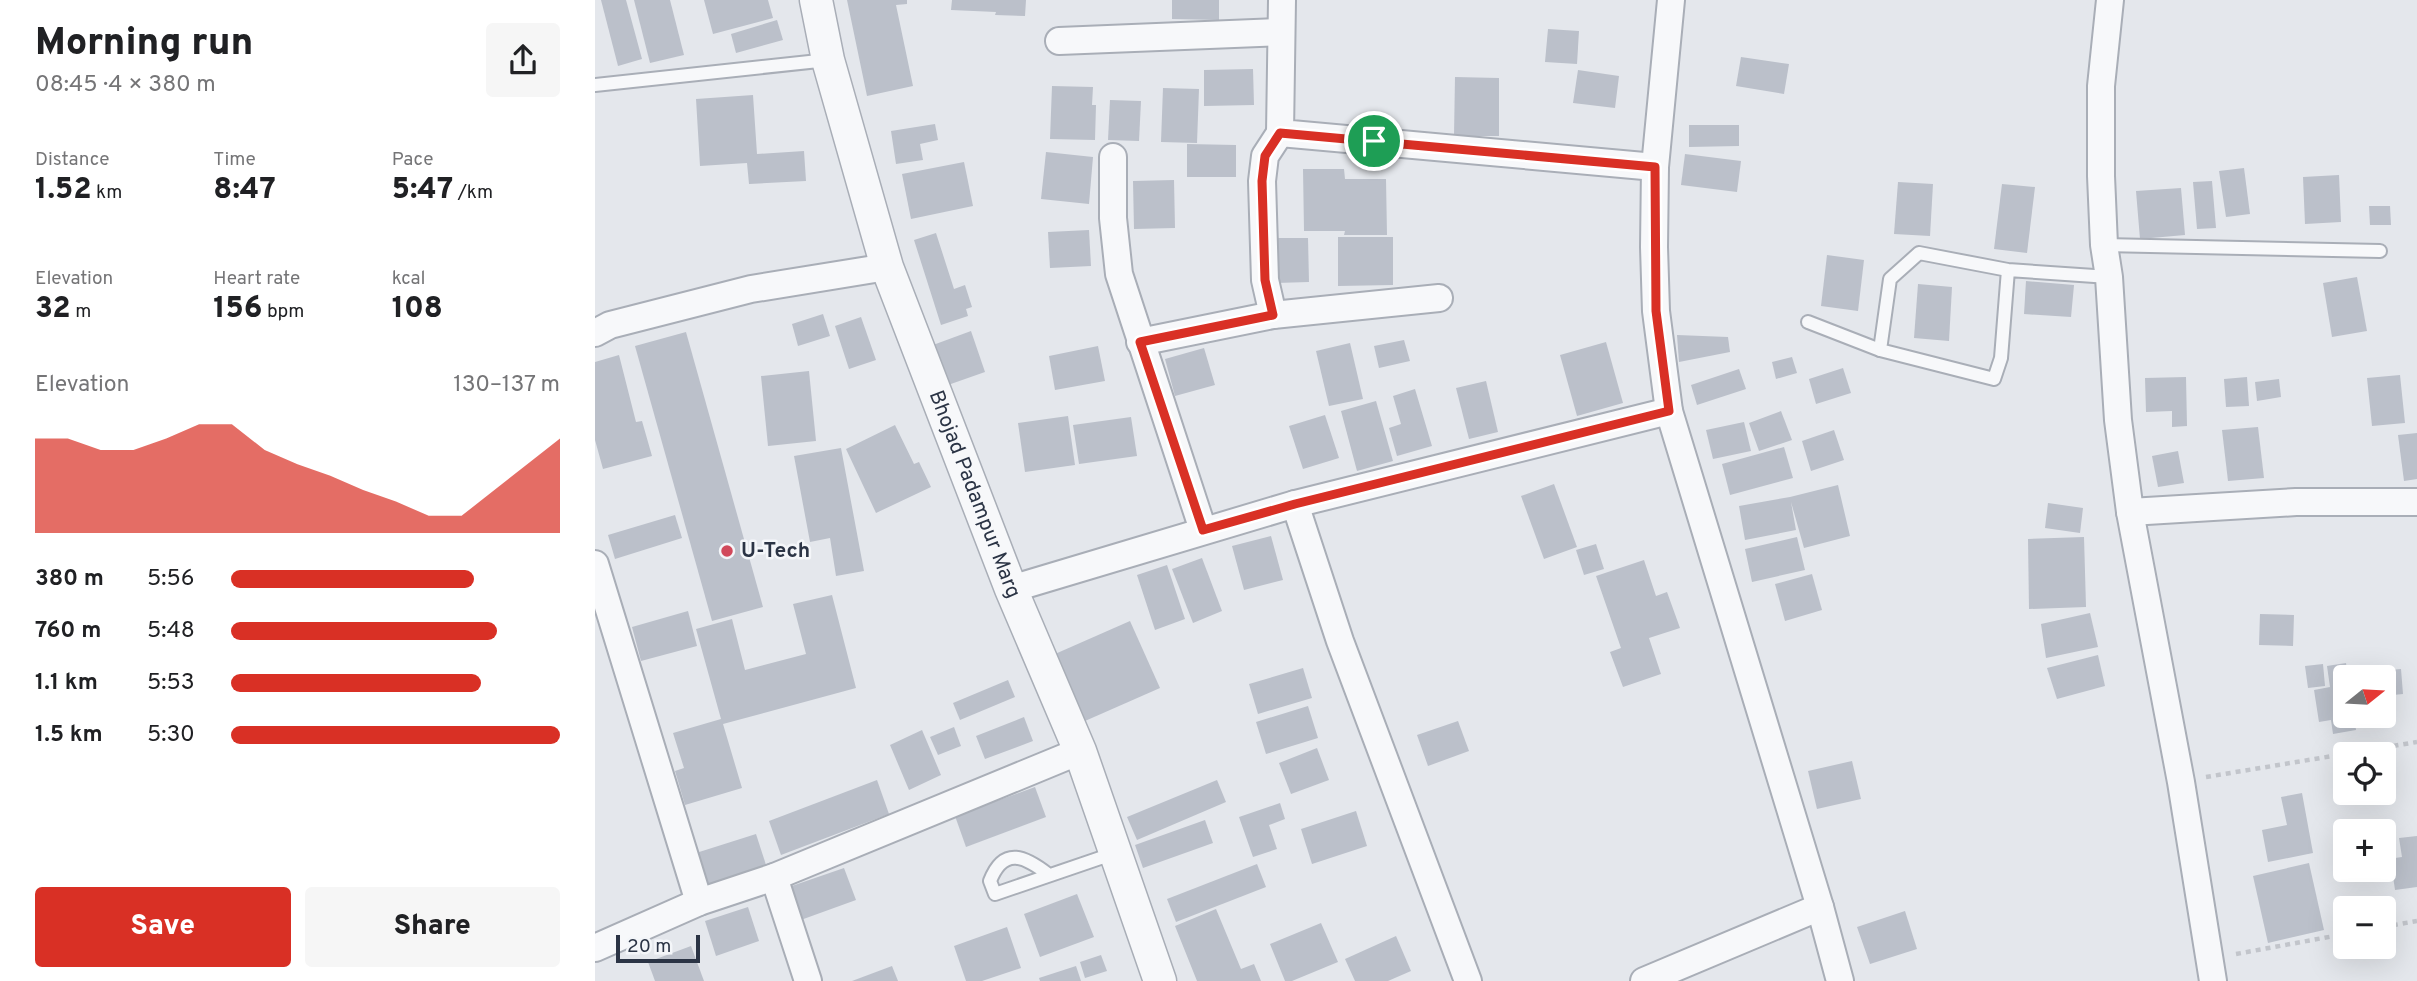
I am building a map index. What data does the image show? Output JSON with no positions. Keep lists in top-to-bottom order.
{
  "streets": {
    "street": ["Bhojad Padampur Marg"]
  },
  "places": ["U-Tech"],
  "scale_bar": "20 m",
  "north": "right",
  "page": {
    "heading": ["Morning run", "08:45 · 4 × 380 m"],
    "stats": [
      ["Distance", "1.52 km"],
      ["Time", "8:47"],
      ["Pace", "5:47 /km"],
      ["Elevation", "32 m"],
      ["Heart rate", "156 bpm"],
      ["kcal", "108"]
    ],
    "chart": ["Elevation", "130–137 m"],
    "list": [
      {
        "name": "380 m",
        "note": "5:56"
      },
      {
        "name": "760 m",
        "note": "5:48"
      },
      {
        "name": "1.1 km",
        "note": "5:53"
      },
      {
        "name": "1.5 km",
        "note": "5:30"
      }
    ],
    "map_buttons": ["+", "−"],
    "buttons": ["Save", "Share"],
    "scale": "20 m"
  }
}
